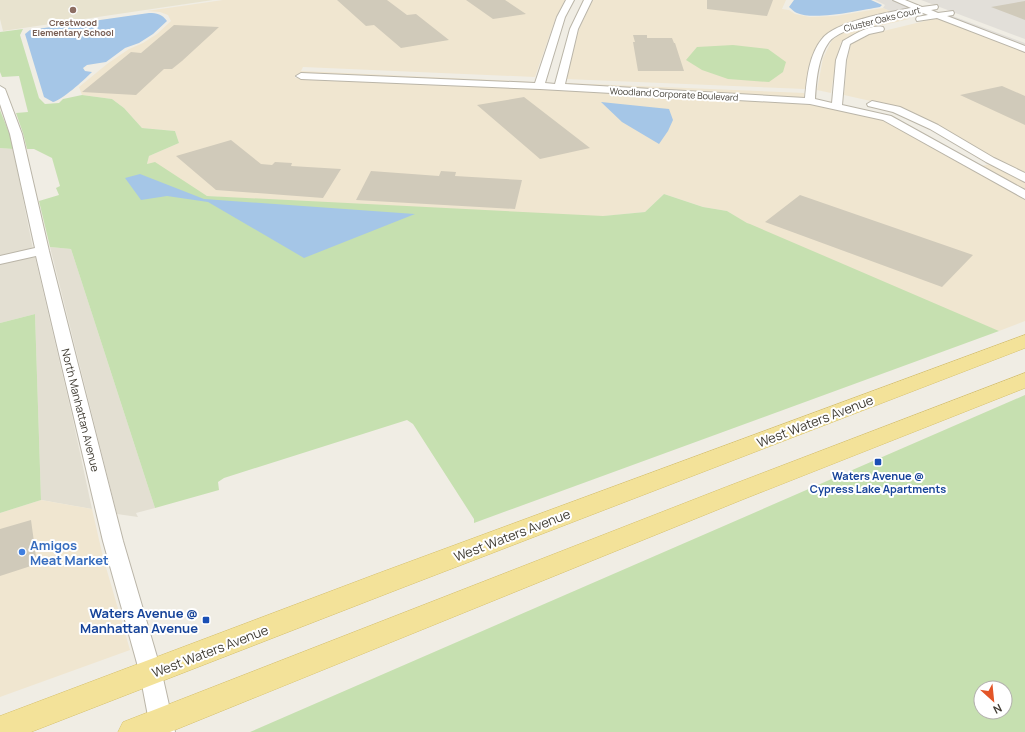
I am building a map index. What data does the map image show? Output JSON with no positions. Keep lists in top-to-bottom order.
{
  "streets": {
    "main road": ["West Waters Avenue"],
    "street": ["Cluster Oaks Court", "Woodland Corporate Boulevard", "North Manhattan Avenue"]
  },
  "crossings": [
    ["Cluster Oaks Court", "Woodland Corporate Boulevard"],
    ["North Manhattan Avenue", "West Waters Avenue"]
  ],
  "places": {
    "other": ["Crestwood Elementary School", "Amigos Meat Market"],
    "transit": ["Waters Avenue @ Cypress Lake Apartments", "Waters Avenue @ Manhattan Avenue"]
  },
  "north": "bottom right"
}
